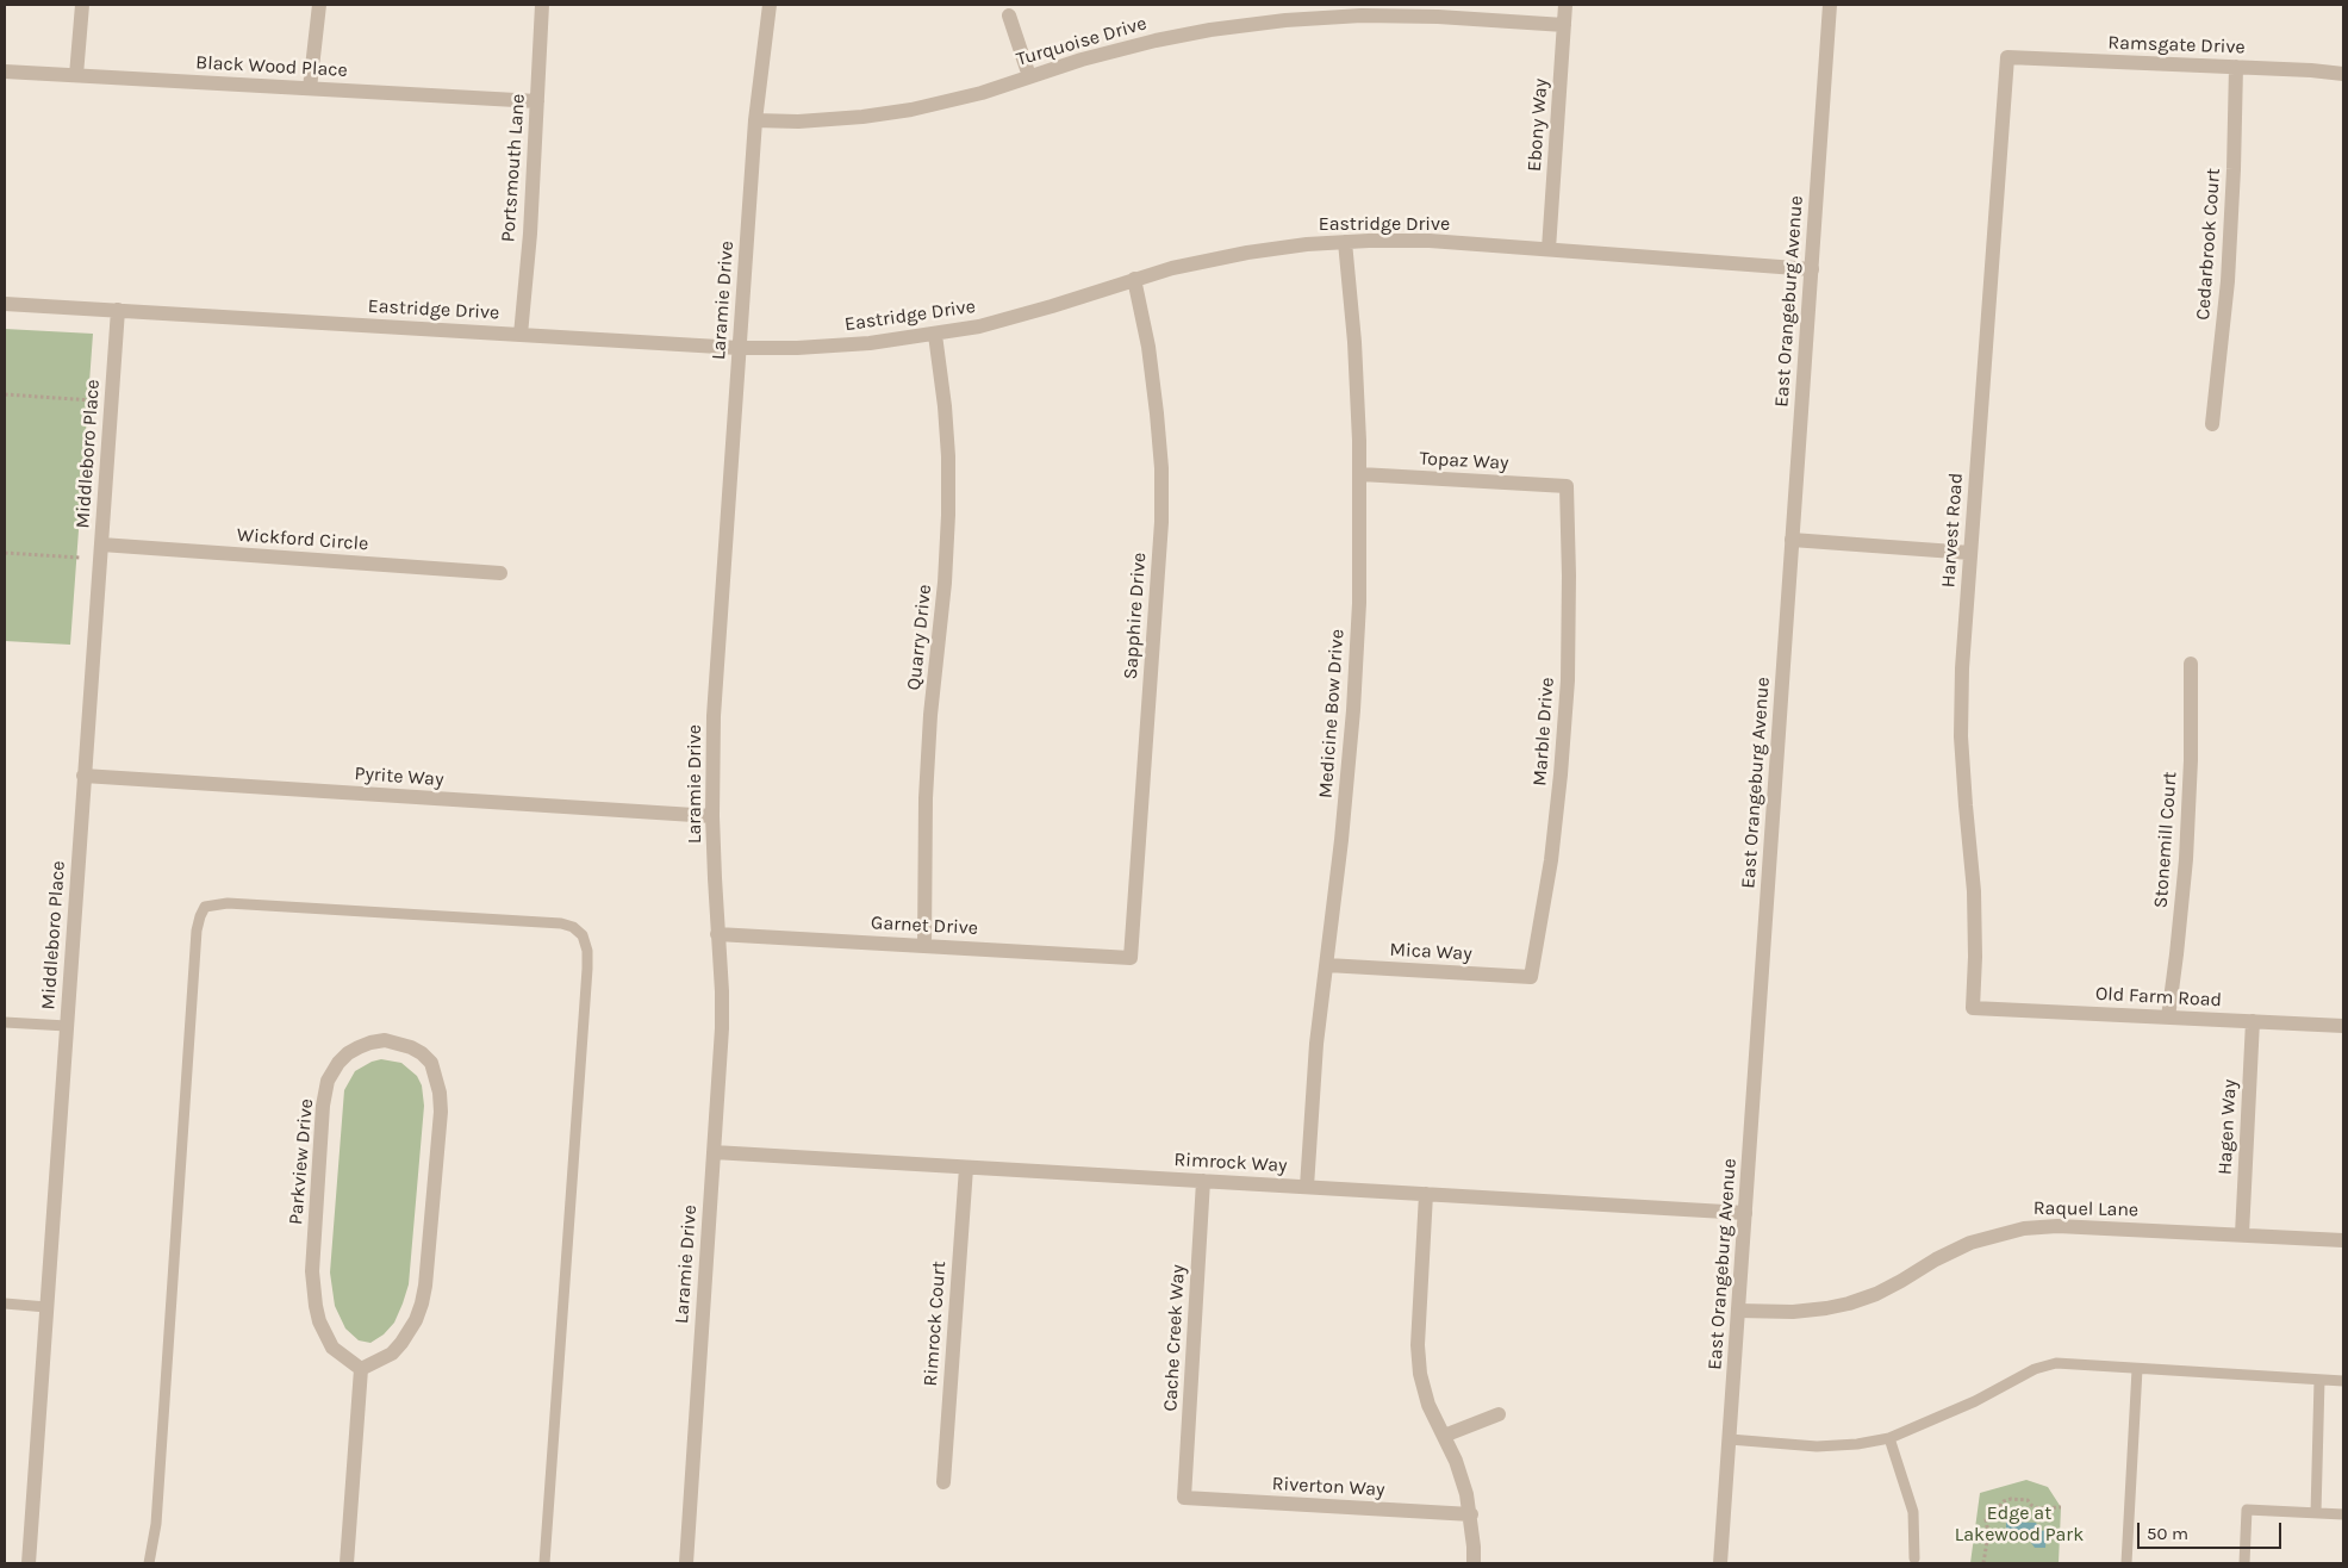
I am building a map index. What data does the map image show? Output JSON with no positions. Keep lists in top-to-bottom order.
{
  "streets": {
    "street": [
      "Turquoise Drive",
      "Ramsgate Drive",
      "Black Wood Place",
      "Ebony Way",
      "Portsmouth Lane",
      "Eastridge Drive",
      "Cedarbrook Court",
      "Laramie Drive",
      "East Orangeburg Avenue",
      "Middleboro Place",
      "Topaz Way",
      "Harvest Road",
      "Wickford Circle",
      "Sapphire Drive",
      "Quarry Drive",
      "Medicine Bow Drive",
      "Marble Drive",
      "Pyrite Way",
      "Stonemill Court",
      "Garnet Drive",
      "Mica Way",
      "Old Farm Road",
      "Hagen Way",
      "Parkview Drive",
      "Rimrock Way",
      "Raquel Lane",
      "Rimrock Court",
      "Cache Creek Way",
      "Riverton Way"
    ]
  },
  "crossings": [
    ["Turquoise Drive", "Ebony Way"],
    ["Turquoise Drive", "Laramie Drive"],
    ["Ramsgate Drive", "Cedarbrook Court"],
    ["Ramsgate Drive", "Harvest Road"],
    ["Black Wood Place", "Portsmouth Lane"],
    ["Ebony Way", "Eastridge Drive"],
    ["Portsmouth Lane", "Eastridge Drive"],
    ["Eastridge Drive", "Laramie Drive"],
    ["Eastridge Drive", "East Orangeburg Avenue"],
    ["Eastridge Drive", "Middleboro Place"],
    ["Eastridge Drive", "Sapphire Drive"],
    ["Eastridge Drive", "Quarry Drive"],
    ["Eastridge Drive", "Medicine Bow Drive"],
    ["Laramie Drive", "Pyrite Way"],
    ["Laramie Drive", "Garnet Drive"],
    ["Laramie Drive", "Rimrock Way"],
    ["East Orangeburg Avenue", "Rimrock Way"],
    ["East Orangeburg Avenue", "Raquel Lane"],
    ["Middleboro Place", "Wickford Circle"],
    ["Middleboro Place", "Pyrite Way"],
    ["Topaz Way", "Medicine Bow Drive"],
    ["Topaz Way", "Marble Drive"],
    ["Harvest Road", "Old Farm Road"],
    ["Sapphire Drive", "Garnet Drive"],
    ["Quarry Drive", "Garnet Drive"],
    ["Medicine Bow Drive", "Mica Way"],
    ["Medicine Bow Drive", "Rimrock Way"],
    ["Marble Drive", "Mica Way"],
    ["Stonemill Court", "Old Farm Road"],
    ["Old Farm Road", "Hagen Way"],
    ["Hagen Way", "Raquel Lane"],
    ["Rimrock Way", "Rimrock Court"],
    ["Rimrock Way", "Cache Creek Way"],
    ["Cache Creek Way", "Riverton Way"]
  ],
  "parks": ["Edge at Lakewood Park"],
  "scale_bar": "50 m"
}
